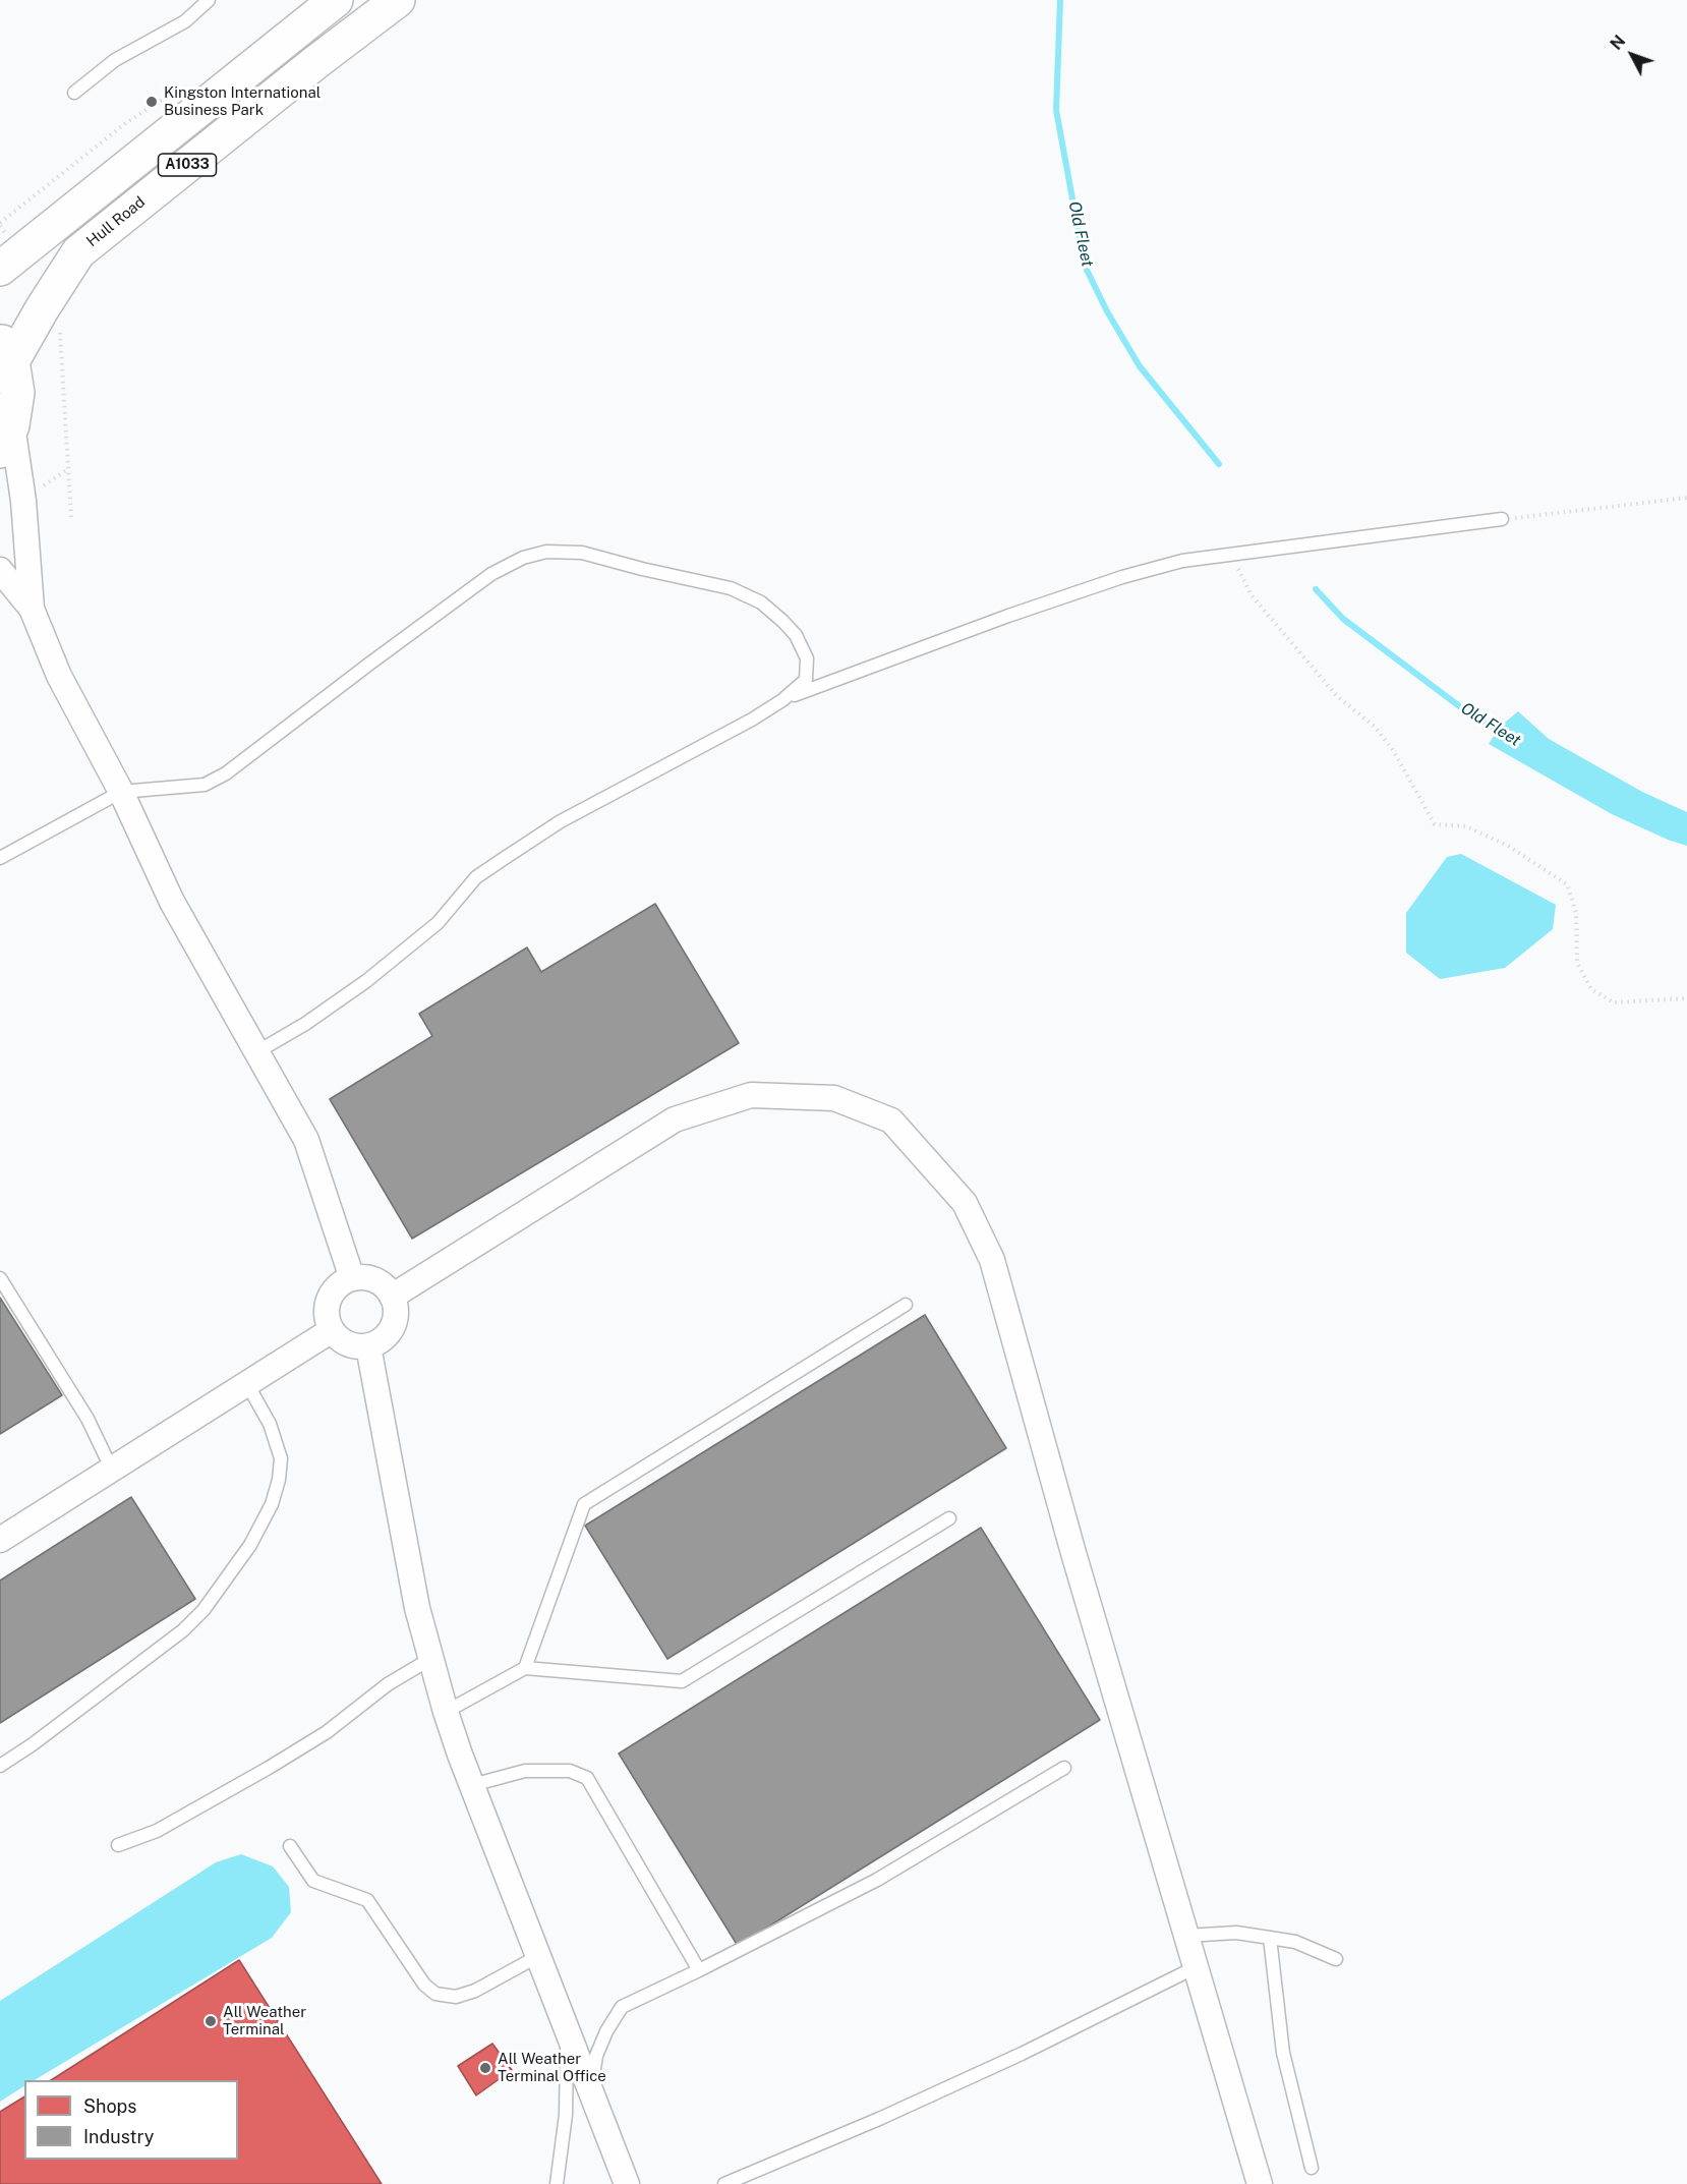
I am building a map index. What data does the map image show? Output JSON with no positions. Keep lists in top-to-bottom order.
{
  "streets": {
    "highway": ["A1033", "Hull Road"]
  },
  "crossings": [
    ["A1033", "Hull Road"]
  ],
  "water": ["Old Fleet"],
  "places": ["Kingston International Business Park", "All Weather Terminal", "All Weather Terminal Office"],
  "legend": ["Shops", "Industry"],
  "north": "top left"
}
